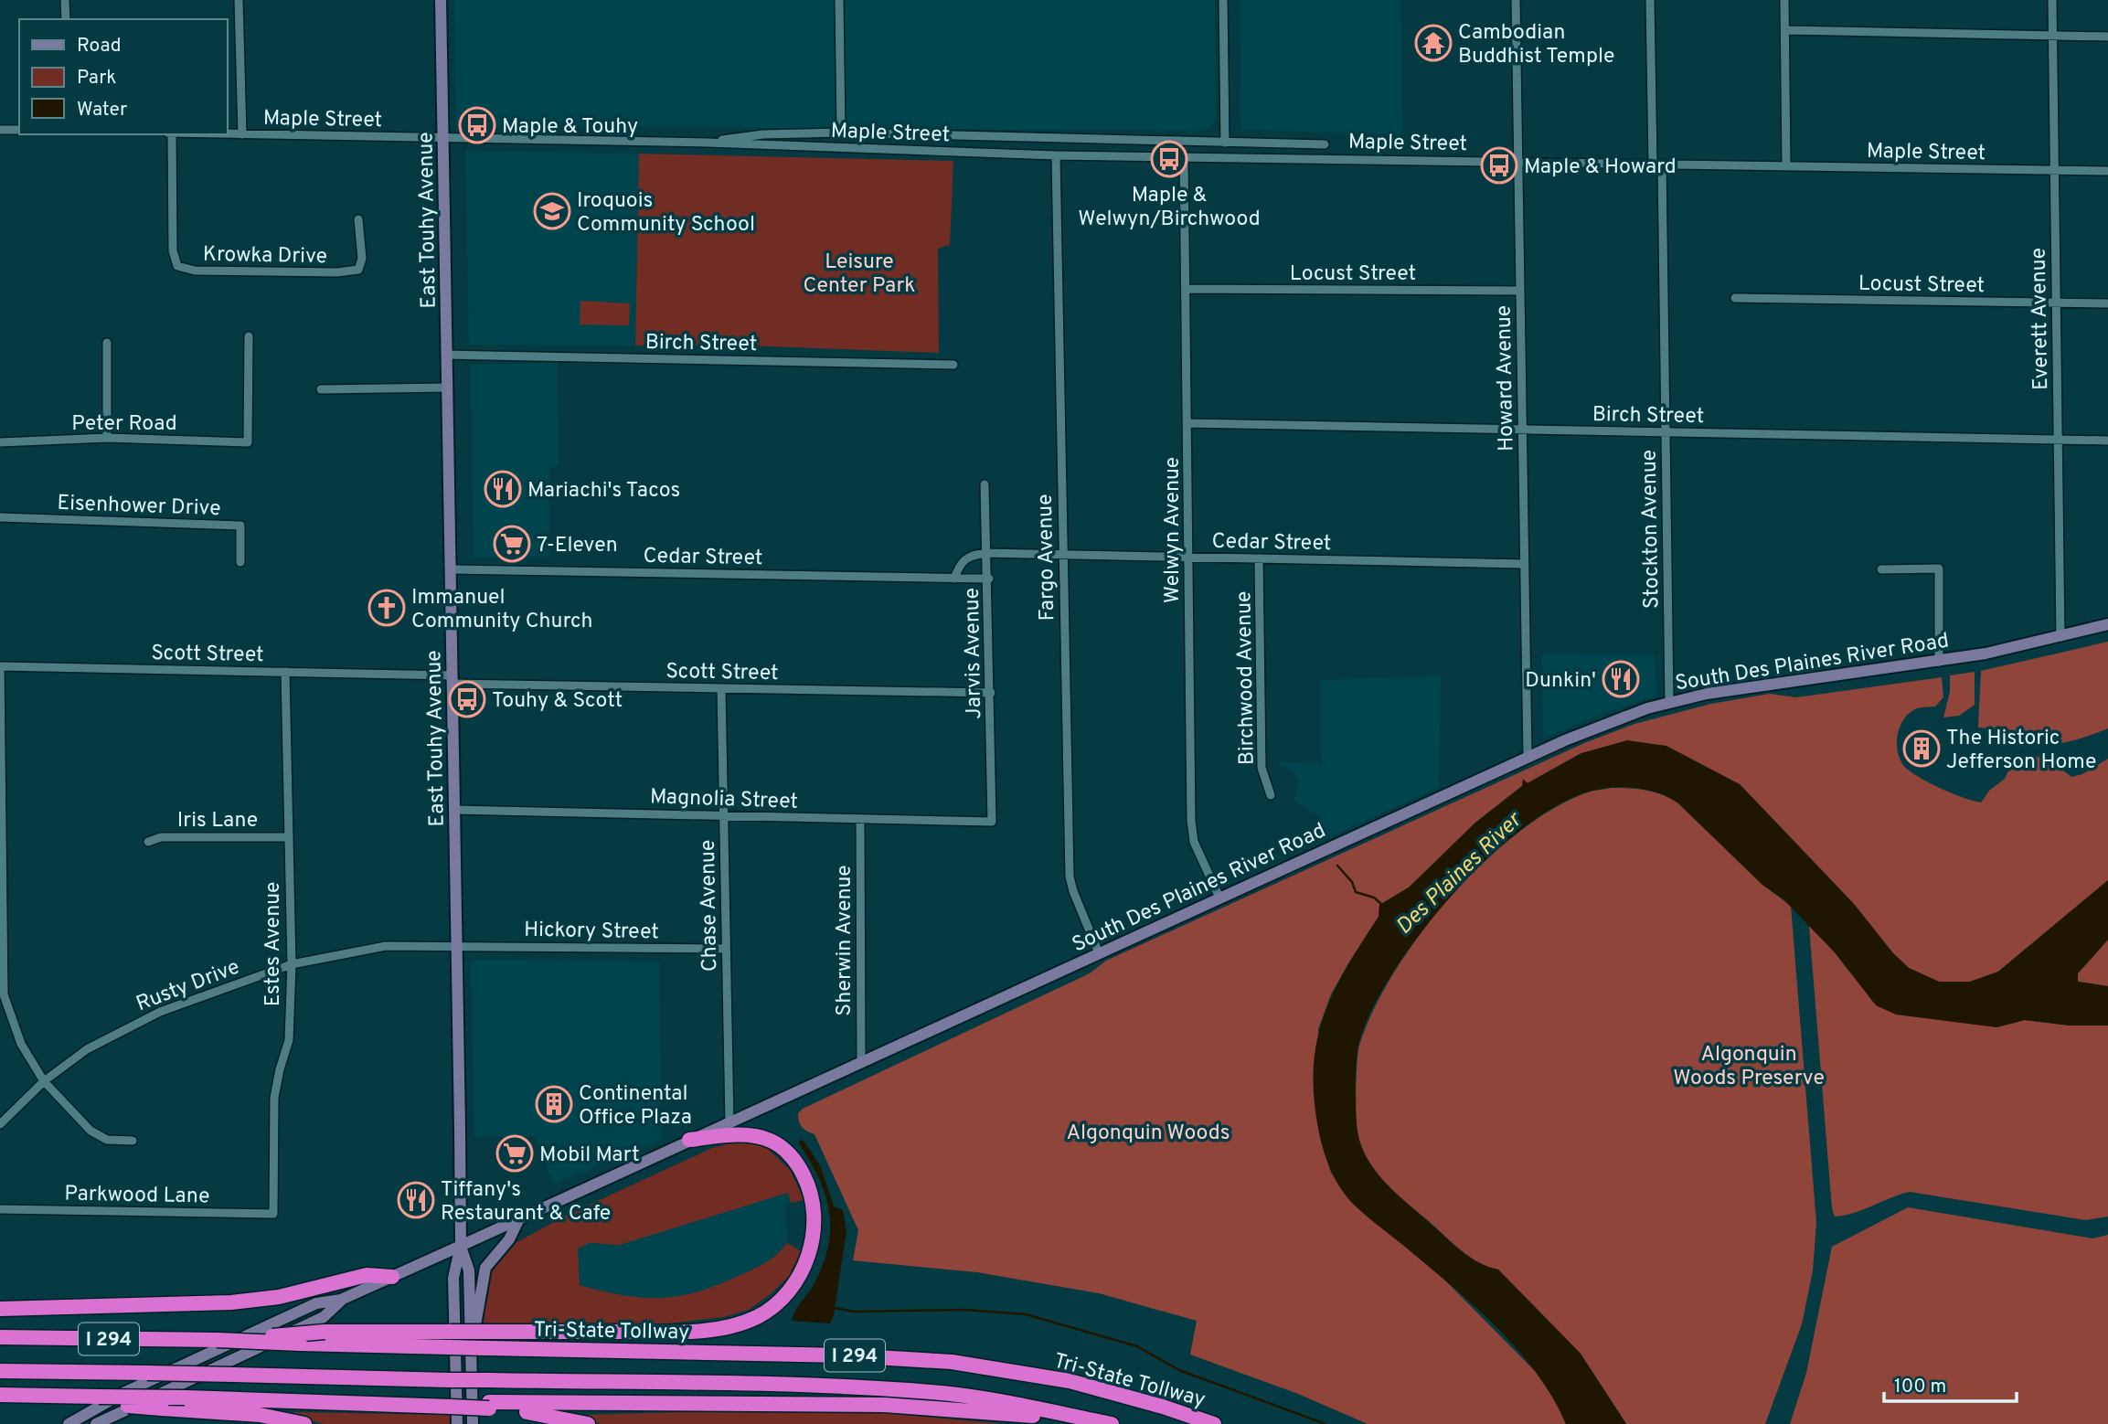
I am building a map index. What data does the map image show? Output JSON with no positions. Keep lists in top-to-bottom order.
{
  "streets": {
    "highway": ["Tri-State Tollway", "I 294"],
    "main road": ["East Touhy Avenue", "South Des Plaines River Road"],
    "street": [
      "Maple Street",
      "Krowka Drive",
      "Locust Street",
      "Everett Avenue",
      "Birch Street",
      "Howard Avenue",
      "Peter Road",
      "Eisenhower Drive",
      "Stockton Avenue",
      "Welwyn Avenue",
      "Cedar Street",
      "Fargo Avenue",
      "Scott Street",
      "Jarvis Avenue",
      "Birchwood Avenue",
      "Magnolia Street",
      "Iris Lane",
      "Chase Avenue",
      "Hickory Street",
      "Sherwin Avenue",
      "Estes Avenue",
      "Rusty Drive",
      "Parkwood Lane"
    ]
  },
  "crossings": [
    ["Maple Street", "East Touhy Avenue"],
    ["Maple Street", "Everett Avenue"],
    ["Maple Street", "Howard Avenue"],
    ["Maple Street", "Stockton Avenue"],
    ["Maple Street", "Welwyn Avenue"],
    ["Maple Street", "Fargo Avenue"],
    ["East Touhy Avenue", "Birch Street"],
    ["East Touhy Avenue", "Cedar Street"],
    ["East Touhy Avenue", "Scott Street"],
    ["East Touhy Avenue", "South Des Plaines River Road"],
    ["East Touhy Avenue", "Magnolia Street"],
    ["East Touhy Avenue", "Hickory Street"],
    ["East Touhy Avenue", "Rusty Drive"],
    ["Locust Street", "Everett Avenue"],
    ["Locust Street", "Howard Avenue"],
    ["Locust Street", "Welwyn Avenue"],
    ["Everett Avenue", "Birch Street"],
    ["Everett Avenue", "South Des Plaines River Road"],
    ["Birch Street", "Howard Avenue"],
    ["Birch Street", "Stockton Avenue"],
    ["Birch Street", "Welwyn Avenue"],
    ["Howard Avenue", "Cedar Street"],
    ["Howard Avenue", "South Des Plaines River Road"],
    ["Stockton Avenue", "South Des Plaines River Road"],
    ["Welwyn Avenue", "Cedar Street"],
    ["Welwyn Avenue", "South Des Plaines River Road"],
    ["Cedar Street", "Fargo Avenue"],
    ["Cedar Street", "Jarvis Avenue"],
    ["Cedar Street", "Birchwood Avenue"],
    ["Fargo Avenue", "South Des Plaines River Road"],
    ["Scott Street", "Jarvis Avenue"],
    ["Scott Street", "Chase Avenue"],
    ["Scott Street", "Estes Avenue"],
    ["Jarvis Avenue", "Magnolia Street"],
    ["South Des Plaines River Road", "Chase Avenue"],
    ["South Des Plaines River Road", "Sherwin Avenue"],
    ["Magnolia Street", "Chase Avenue"],
    ["Magnolia Street", "Sherwin Avenue"],
    ["Iris Lane", "Estes Avenue"],
    ["Chase Avenue", "Hickory Street"],
    ["Hickory Street", "Rusty Drive"],
    ["Estes Avenue", "Rusty Drive"],
    ["Estes Avenue", "Parkwood Lane"]
  ],
  "water": ["Des Plaines River"],
  "parks": ["Leisure Center Park", "Algonquin Woods Preserve", "Algonquin Woods"],
  "places": {
    "temple": ["Cambodian Buddhist Temple"],
    "bus stop": [
      "Maple & Touhy",
      "Maple & Welwyn/Birchwood",
      "Maple & Howard",
      "Touhy & Scott"
    ],
    "school or university": ["Iroquois Community School"],
    "restaurant": ["Mariachi's Tacos", "Dunkin'", "Tiffany's Restaurant & Cafe"],
    "supermarket": ["7-Eleven", "Mobil Mart"],
    "church": ["Immanuel Community Church"],
    "building": ["The Historic Jefferson Home", "Continental Office Plaza"]
  },
  "legend": ["Road", "Park", "Water"],
  "scale_bar": "100 m"
}
